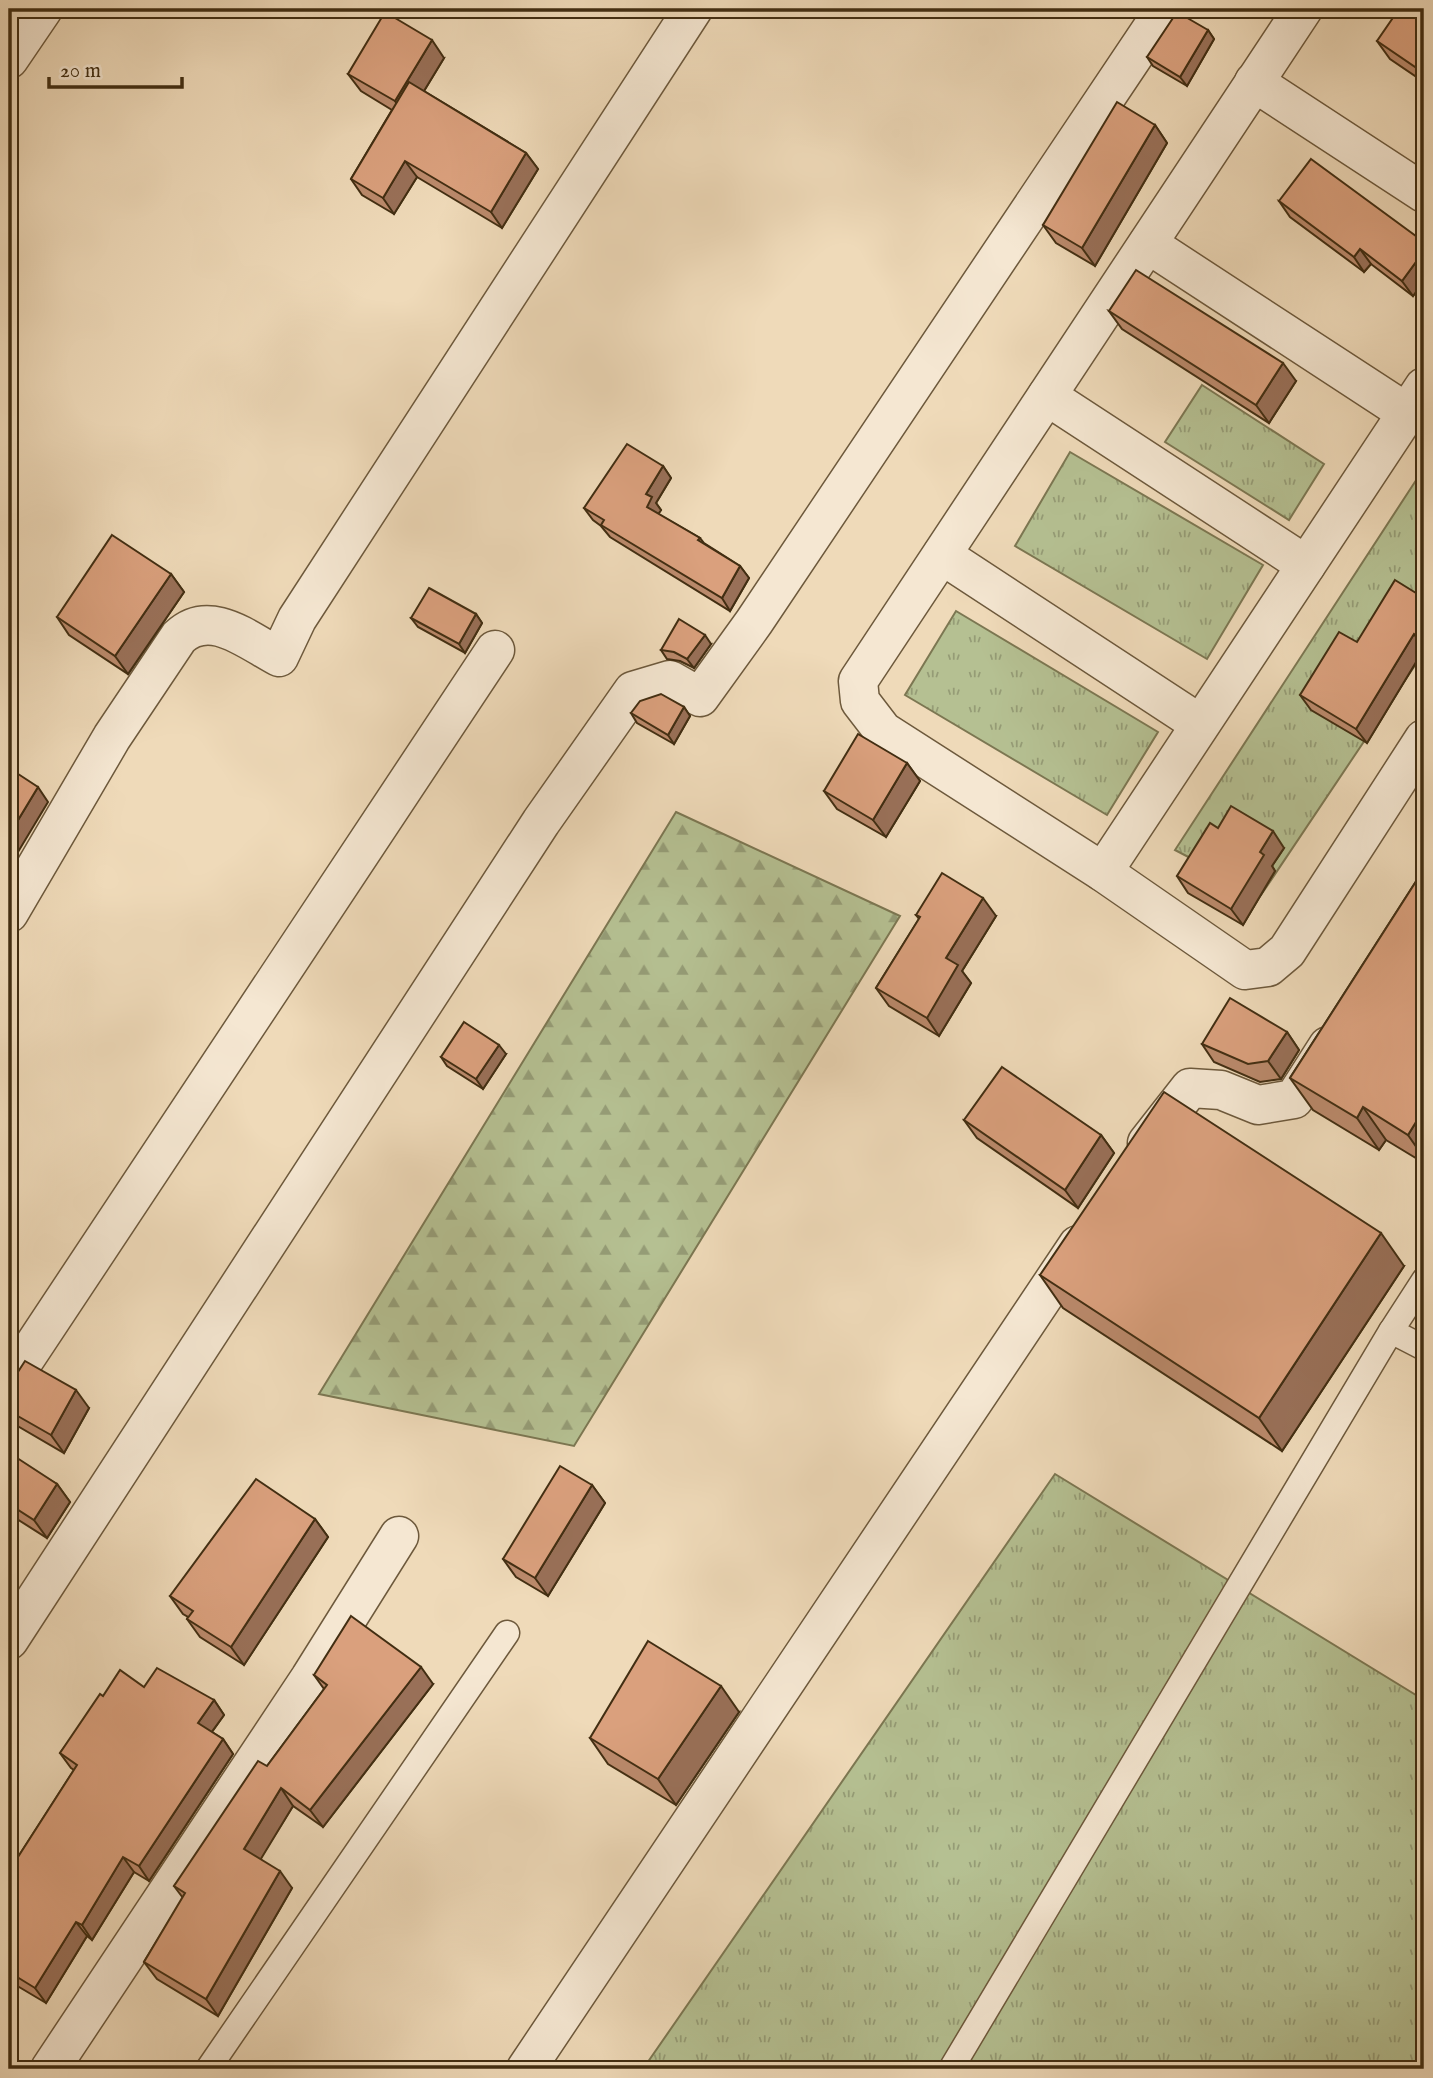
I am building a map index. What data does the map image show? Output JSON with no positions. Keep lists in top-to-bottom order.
{
  "scale_bar": "20 m"
}
